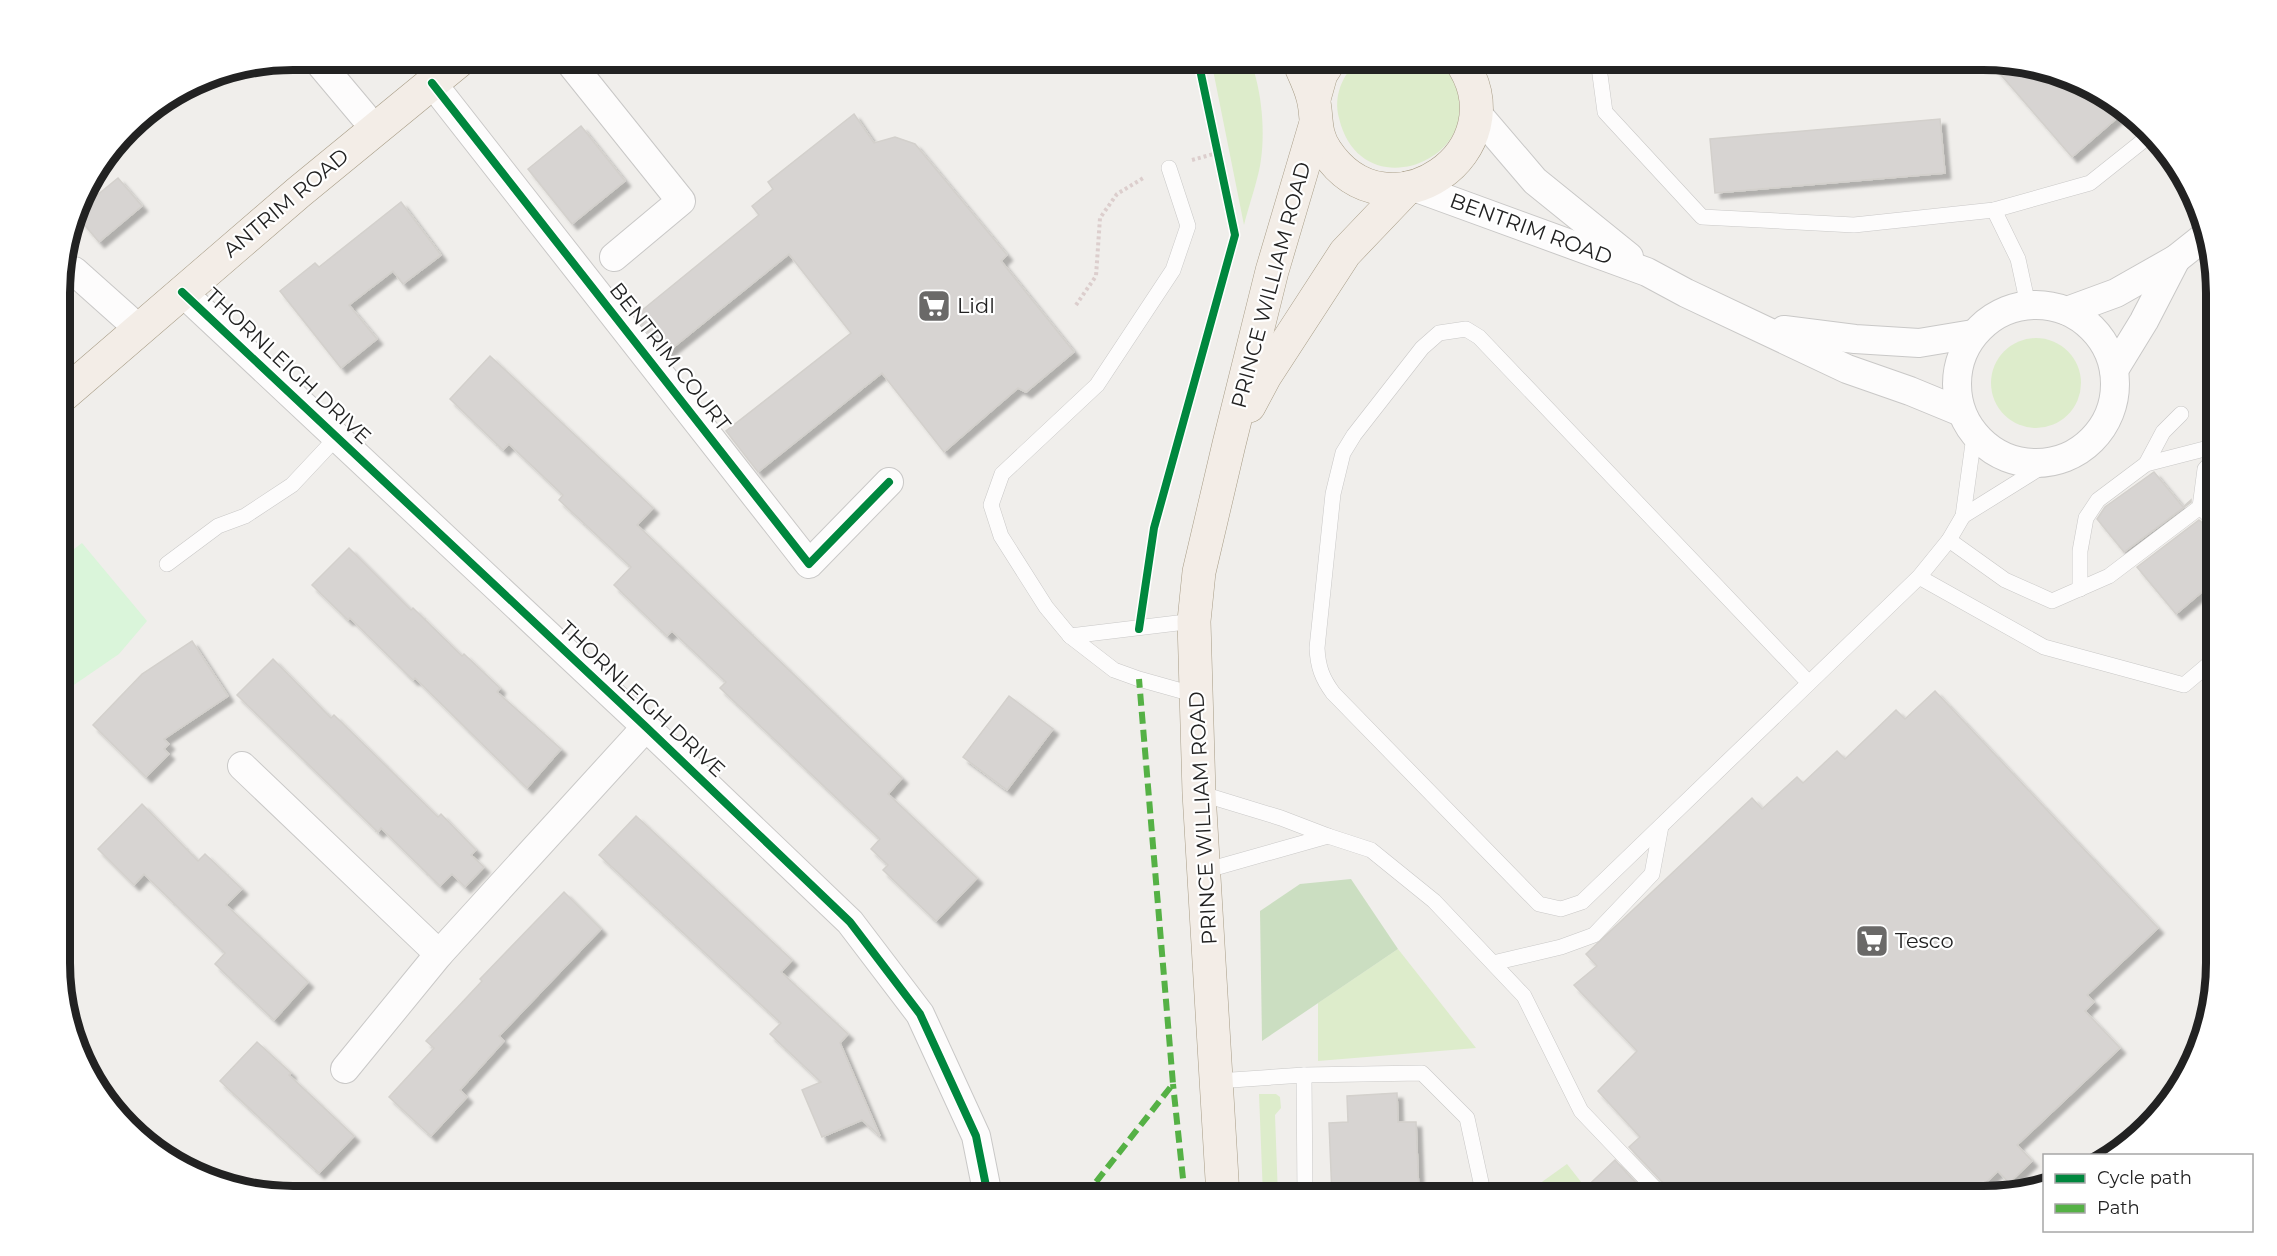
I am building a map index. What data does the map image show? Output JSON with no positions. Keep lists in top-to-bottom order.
{
  "streets": {
    "main road": ["ANTRIM ROAD", "PRINCE WILLIAM ROAD"],
    "street": ["BENTRIM ROAD", "BENTRIM COURT", "THORNLEIGH DRIVE"]
  },
  "crossings": [
    ["ANTRIM ROAD", "BENTRIM COURT"],
    ["ANTRIM ROAD", "THORNLEIGH DRIVE"],
    ["BENTRIM ROAD", "PRINCE WILLIAM ROAD"]
  ],
  "places": {
    "supermarket": ["Lidl", "Tesco"]
  },
  "legend": ["Cycle path", "Path"]
}
